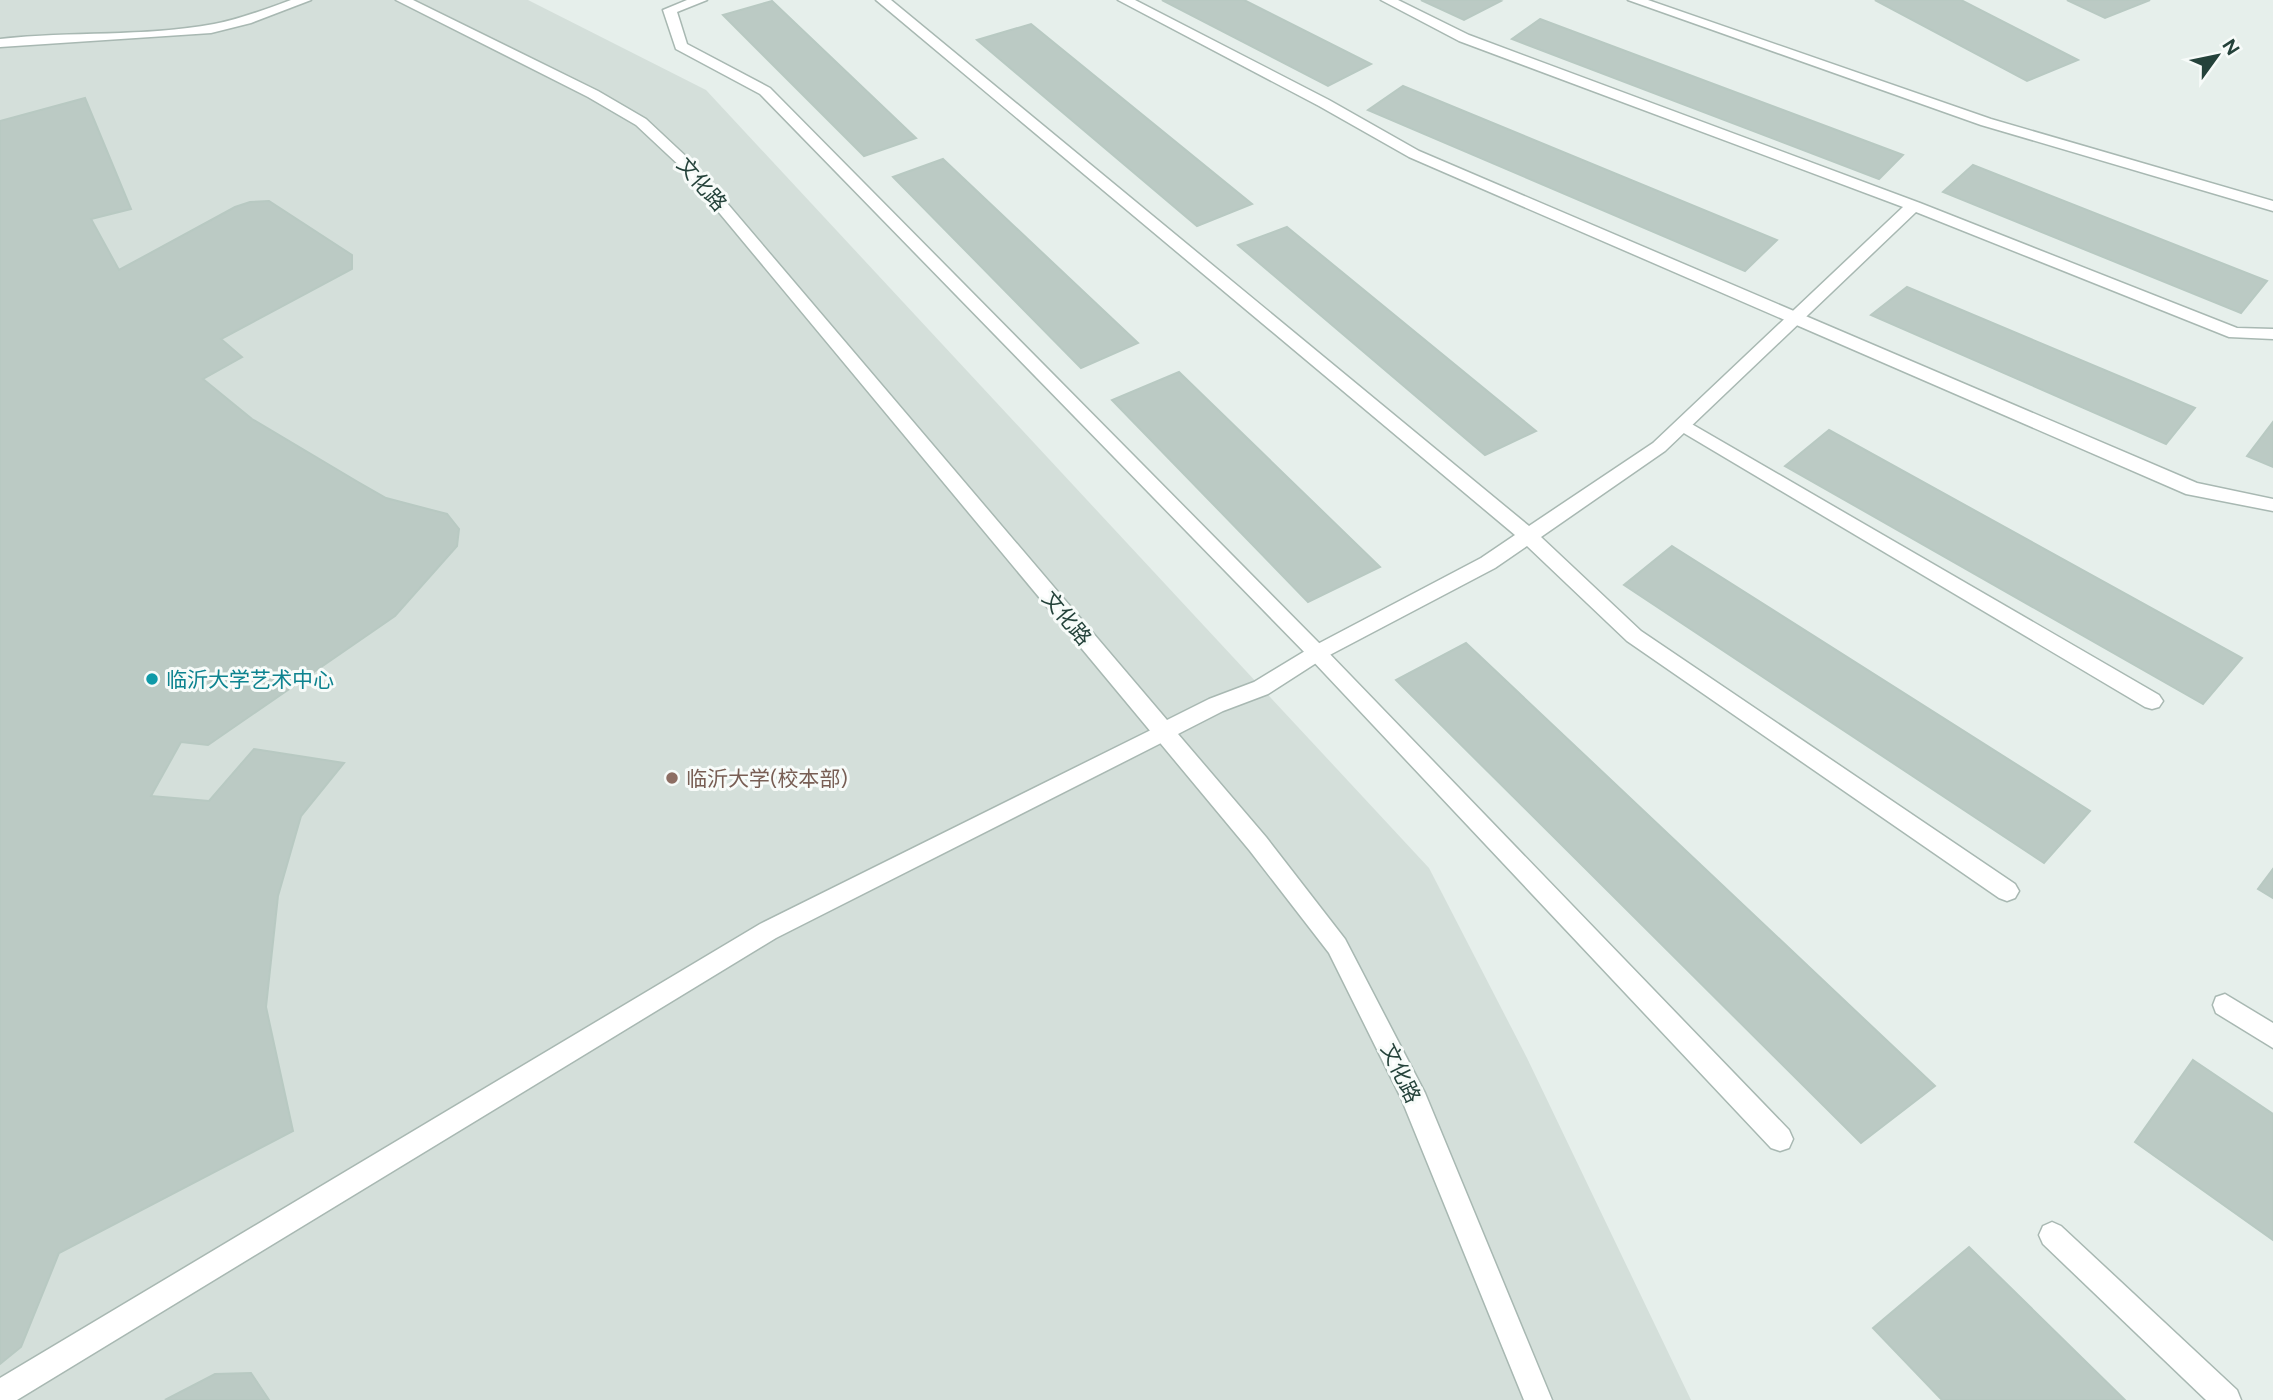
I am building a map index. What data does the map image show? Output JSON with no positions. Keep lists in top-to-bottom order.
{
  "streets": {
    "street": ["文化路"]
  },
  "places": ["临沂大学艺术中心", "临沂大学(校本部)"],
  "north": "top right"
}
